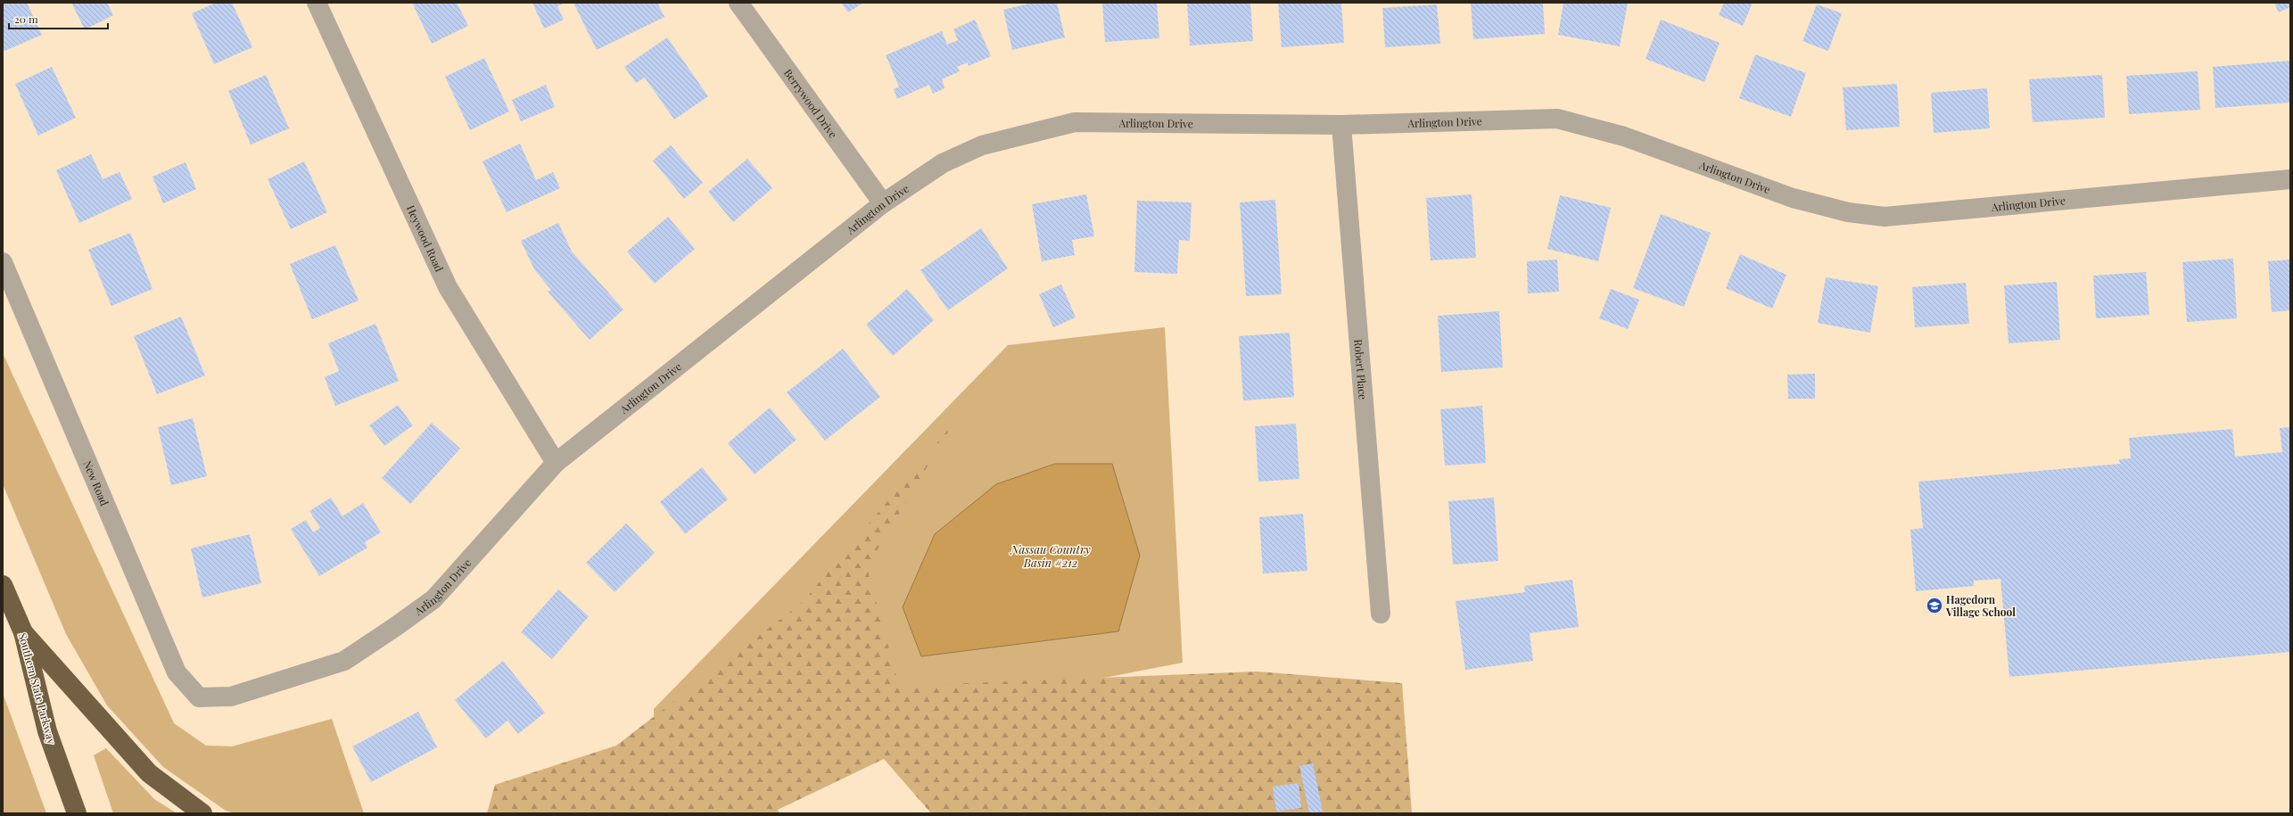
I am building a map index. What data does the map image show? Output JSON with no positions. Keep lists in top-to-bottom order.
{
  "streets": {
    "highway": ["Southern State Parkway"],
    "street": [
      "Berrywood Drive",
      "Arlington Drive",
      "Heywood Road",
      "Robert Place",
      "New Road"
    ]
  },
  "crossings": [
    ["Berrywood Drive", "Arlington Drive"],
    ["Arlington Drive", "Heywood Road"],
    ["Arlington Drive", "Robert Place"],
    ["Arlington Drive", "New Road"]
  ],
  "water": ["Nassau Country Basin #212"],
  "places": {
    "school or university": ["Hagedorn Village School"]
  },
  "scale_bar": "20 m"
}
